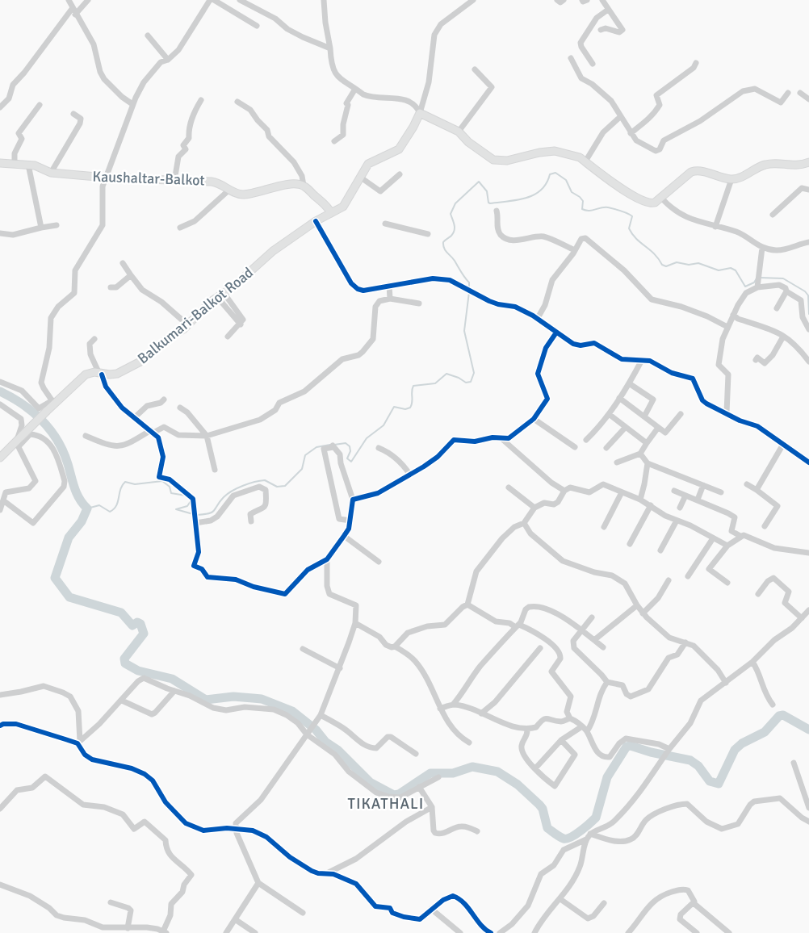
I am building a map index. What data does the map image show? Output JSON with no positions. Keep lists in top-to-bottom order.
{
  "streets": {
    "main road": ["Kaushaltar-Balkot", "Balkumari-Balkot Road"]
  },
  "districts": ["TIKATHALI"]
}
